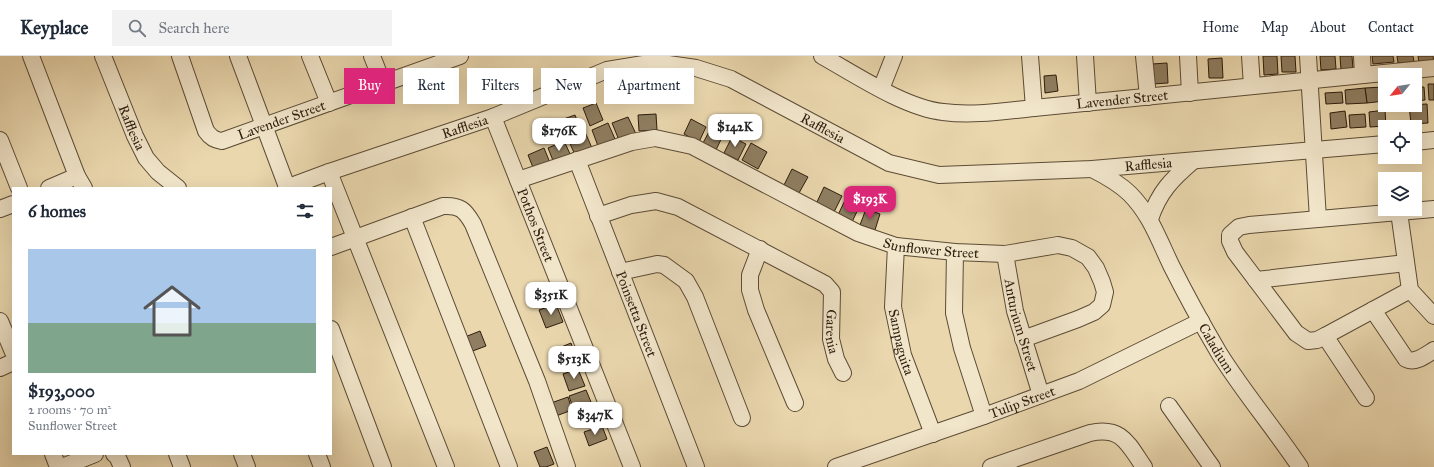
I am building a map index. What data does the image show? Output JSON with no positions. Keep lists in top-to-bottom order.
{
  "streets": {
    "street": [
      "Lavender Street",
      "Rafflesia",
      "Pothos Street",
      "Sunflower Street",
      "Poinsetta Street",
      "Anturium Street",
      "Garenia",
      "Sampaguita",
      "Caladium",
      "Tulip Street"
    ]
  },
  "crossings": [
    ["Rafflesia", "Pothos Street"],
    ["Rafflesia", "Caladium"],
    ["Pothos Street", "Sunflower Street"],
    ["Sunflower Street", "Poinsetta Street"],
    ["Sunflower Street", "Anturium Street"],
    ["Sunflower Street", "Sampaguita"],
    ["Anturium Street", "Tulip Street"],
    ["Sampaguita", "Tulip Street"],
    ["Caladium", "Tulip Street"]
  ],
  "north": "bottom left",
  "page": {
    "header": "Keyplace",
    "search": "Search here",
    "nav": [
      "Home",
      "Map",
      "About",
      "Contact"
    ],
    "chip": [
      "Buy",
      "Rent",
      "Filters",
      "New",
      "Apartment"
    ],
    "price": [
      "$142K",
      "$176K",
      "$193K",
      "$351K",
      "$513K",
      "$347K"
    ],
    "heading": "6 homes",
    "list": [
      {
        "name": "$193,000",
        "note": "2 rooms · 70 m² · Sunflower Street"
      }
    ]
  }
}
